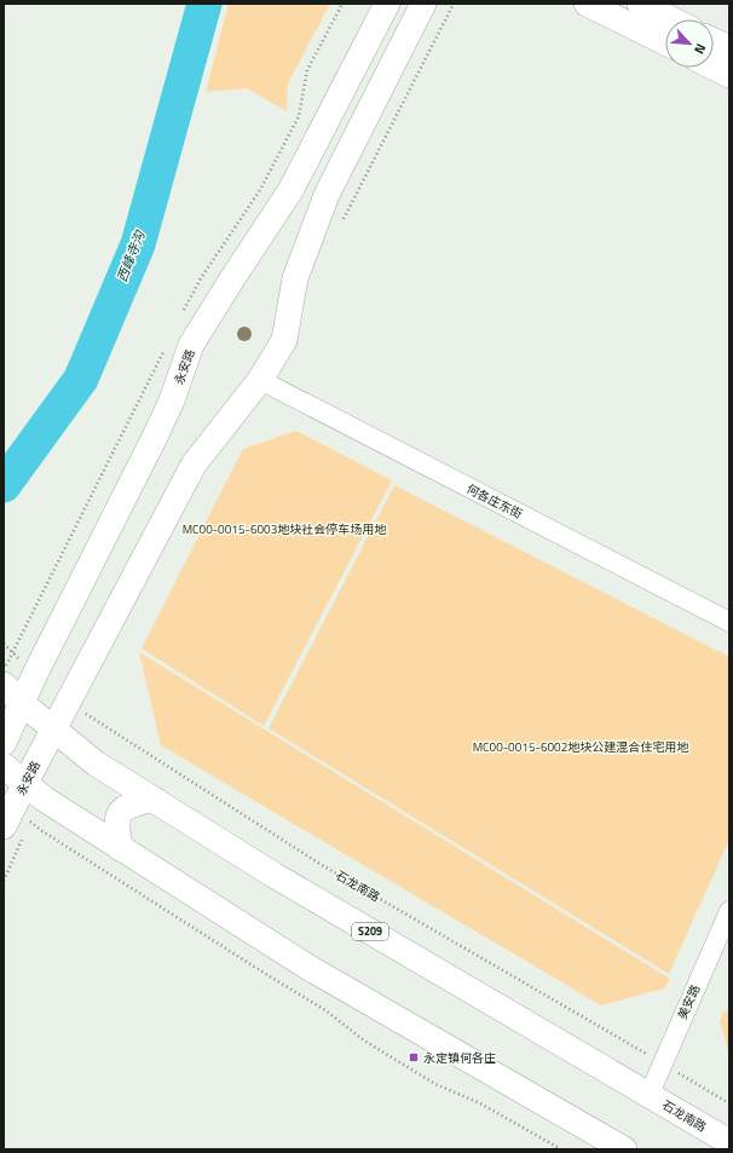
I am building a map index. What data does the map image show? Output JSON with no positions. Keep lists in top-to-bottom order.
{
  "streets": {
    "main road": ["永安路", "石龙南路", "S209"],
    "street": ["何各庄东街", "美安路"]
  },
  "crossings": [
    ["永安路", "何各庄东街"],
    ["永安路", "石龙南路"],
    ["石龙南路", "美安路"]
  ],
  "water": ["西峰寺沟"],
  "parks": ["MC00-0015-6003地块社会停车场用地", "MC00-0015-6002地块公建混合住宅用地"],
  "places": {
    "transit": ["永定镇何各庄"]
  },
  "north": "bottom right"
}
